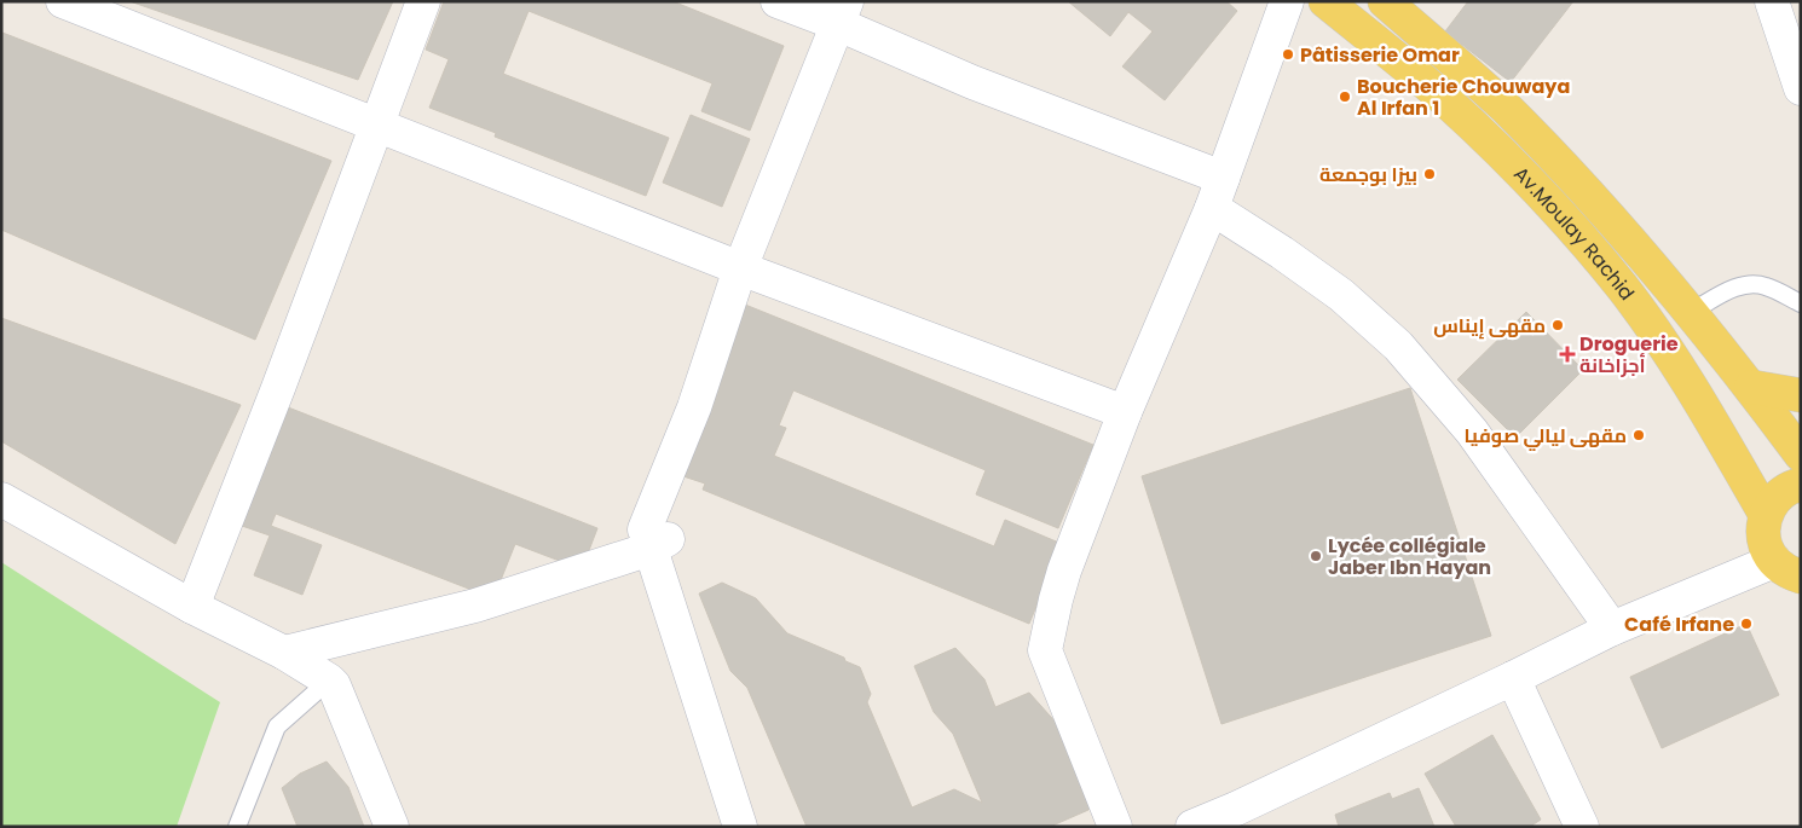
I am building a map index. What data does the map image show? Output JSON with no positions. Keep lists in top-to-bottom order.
{
  "streets": {
    "main road": ["Av.Moulay Rachid"]
  },
  "places": {
    "other": [
      "Pâtisserie Omar",
      "Boucherie Chouwaya Al Irfan 1",
      "بيزا بوجمعة",
      "مقهى إيناس",
      "مقهى ليالي صوفيا",
      "Lycée collégiale Jaber Ibn Hayan",
      "Café Irfane"
    ],
    "health": ["Droguerie أجزاخانة"]
  }
}
